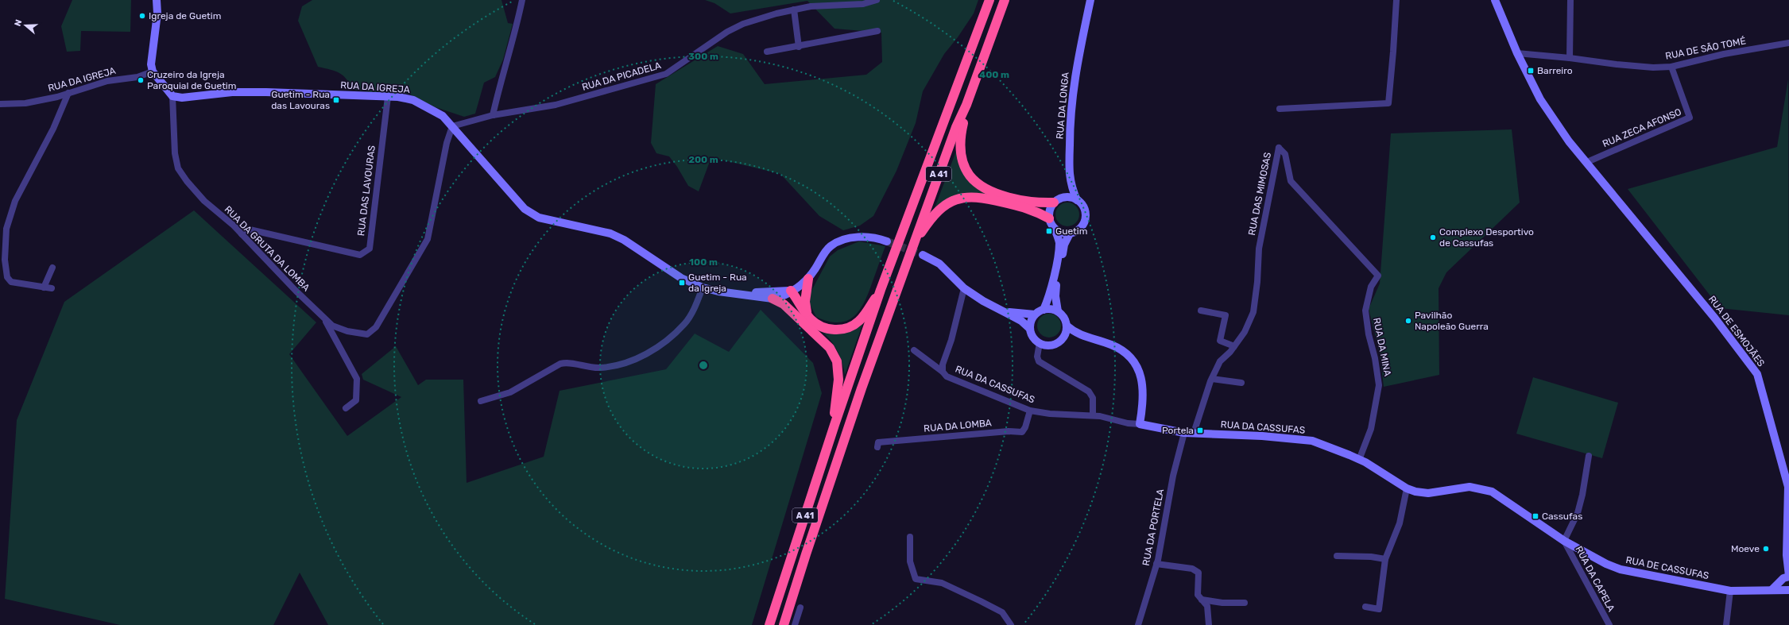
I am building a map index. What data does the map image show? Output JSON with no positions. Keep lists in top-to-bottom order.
{
  "streets": {
    "highway": ["A 41"],
    "main road": [
      "RUA DA IGREJA",
      "RUA DA LONGA",
      "RUA DE ESMOJÃES",
      "RUA DA CASSUFAS",
      "RUA DE CASSUFAS"
    ],
    "street": [
      "RUA DE SÃO TOMÉ",
      "RUA DA PICADELA",
      "RUA ZECA AFONSO",
      "RUA DAS LAVOURAS",
      "RUA DAS MIMOSAS",
      "RUA DA GRUTA DA LOMBA",
      "RUA DA MINA",
      "RUA DA LOMBA",
      "RUA DA PORTELA",
      "RUA DA CAPELA"
    ]
  },
  "crossings": [
    ["RUA DE SÃO TOMÉ", "RUA ZECA AFONSO"],
    ["RUA DE SÃO TOMÉ", "RUA DE ESMOJÃES"],
    ["RUA DA PICADELA", "RUA DA IGREJA"],
    ["RUA DA IGREJA", "RUA DAS LAVOURAS"],
    ["RUA DA IGREJA", "RUA DA GRUTA DA LOMBA"],
    ["RUA ZECA AFONSO", "RUA DE ESMOJÃES"],
    ["RUA DAS LAVOURAS", "RUA DA GRUTA DA LOMBA"],
    ["RUA DAS MIMOSAS", "RUA DA MINA"],
    ["RUA DAS MIMOSAS", "RUA DA CASSUFAS"],
    ["RUA DA MINA", "RUA DA CASSUFAS"],
    ["RUA DA CASSUFAS", "RUA DA LOMBA"],
    ["RUA DA CASSUFAS", "RUA DA PORTELA"],
    ["RUA DA CASSUFAS", "RUA DE CASSUFAS"],
    ["RUA DA CASSUFAS", "RUA DA CAPELA"],
    ["RUA DE CASSUFAS", "RUA DA CAPELA"]
  ],
  "places": {
    "other": [
      "Igreja de Guetim",
      "Cruzeiro da Igreja Paroquial de Guetim",
      "Complexo Desportivo de Cassufas",
      "Pavilhão Napoleão Guerra",
      "Moeve"
    ],
    "transit": [
      "Barreiro",
      "Guetim - Rua das Lavouras",
      "Guetim",
      "Guetim - Rua da Igreja",
      "Portela",
      "Cassufas"
    ]
  },
  "north": "left",
  "rings": [
    "300 m",
    "400 m",
    "200 m",
    "100 m"
  ]
}
